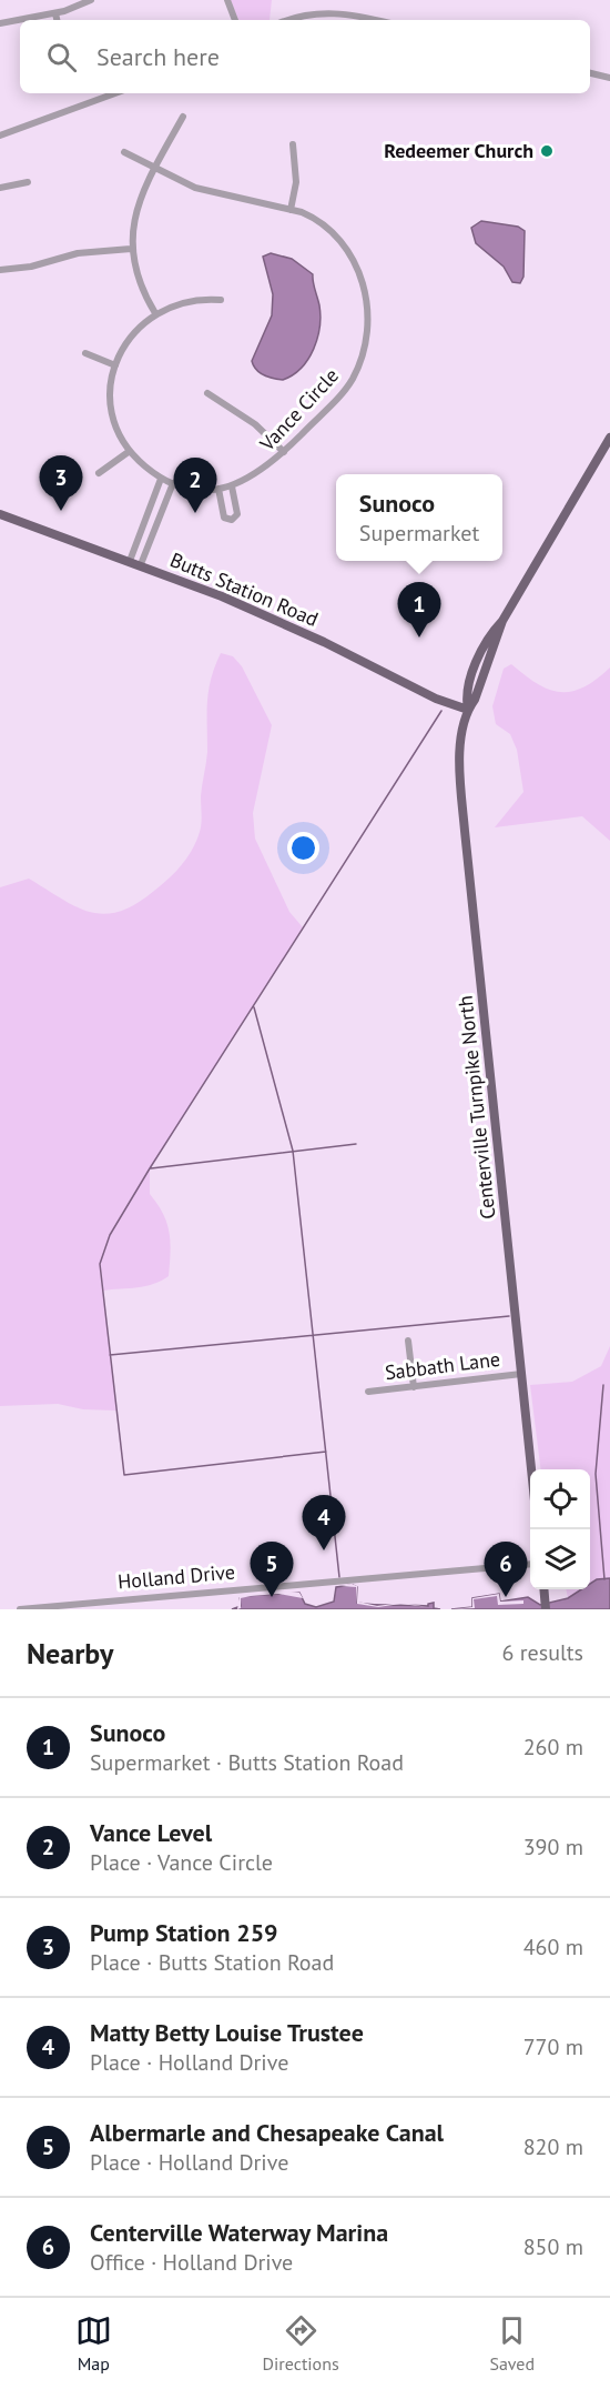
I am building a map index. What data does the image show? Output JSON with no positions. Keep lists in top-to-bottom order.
{
  "streets": {
    "main road": ["Butts Station Road", "Centerville Turnpike North"],
    "street": ["Vance Circle", "Sabbath Lane", "Holland Drive"]
  },
  "crossings": [
    ["Butts Station Road", "Centerville Turnpike North"],
    ["Centerville Turnpike North", "Sabbath Lane"]
  ],
  "places": ["Redeemer Church"],
  "page": {
    "search": "Search here",
    "pins": [
      "3",
      "2",
      "1",
      "4",
      "5",
      "6"
    ],
    "popup": ["Sunoco", "Supermarket"],
    "heading": ["Nearby", "6 results"],
    "list": [
      {
        "mark": "1",
        "name": "Sunoco",
        "note": "Supermarket · Butts Station Road",
        "value": "260 m"
      },
      {
        "mark": "2",
        "name": "Vance Level",
        "note": "Place · Vance Circle",
        "value": "390 m"
      },
      {
        "mark": "3",
        "name": "Pump Station 259",
        "note": "Place · Butts Station Road",
        "value": "460 m"
      },
      {
        "mark": "4",
        "name": "Matty Betty Louise Trustee",
        "note": "Place · Holland Drive",
        "value": "770 m"
      },
      {
        "mark": "5",
        "name": "Albermarle and Chesapeake Canal",
        "note": "Place · Holland Drive",
        "value": "820 m"
      },
      {
        "mark": "6",
        "name": "Centerville Waterway Marina",
        "note": "Office · Holland Drive",
        "value": "850 m"
      }
    ],
    "nav": ["Map", "Directions", "Saved"]
  }
}
